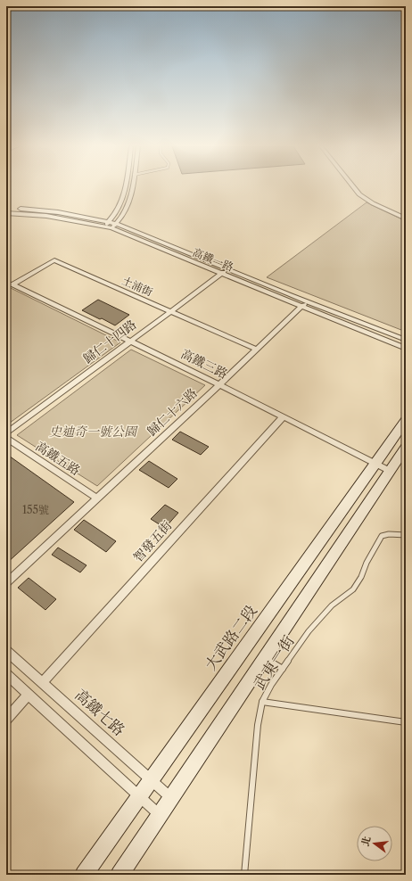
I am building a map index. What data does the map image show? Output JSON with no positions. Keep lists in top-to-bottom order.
{
  "streets": {
    "street": [
      "高鐵一路",
      "土浦街",
      "歸仁十四路",
      "高鐵三路",
      "歸仁十六路",
      "高鐵五路",
      "智發五街",
      "大武路二段",
      "高鐵七路"
    ],
    "lane": ["武東一街"]
  },
  "crossings": [
    ["高鐵一路", "歸仁十四路"],
    ["高鐵一路", "歸仁十六路"],
    ["土浦街", "歸仁十四路"],
    ["土浦街", "高鐵三路"],
    ["土浦街", "歸仁十六路"],
    ["歸仁十四路", "高鐵三路"],
    ["高鐵三路", "歸仁十六路"],
    ["高鐵三路", "智發五街"],
    ["高鐵三路", "大武路二段"],
    ["歸仁十六路", "高鐵五路"],
    ["智發五街", "高鐵七路"],
    ["大武路二段", "高鐵七路"]
  ],
  "parks": ["史迪奇一號公園"],
  "house_numbers": ["155號"],
  "north": "left"
}
